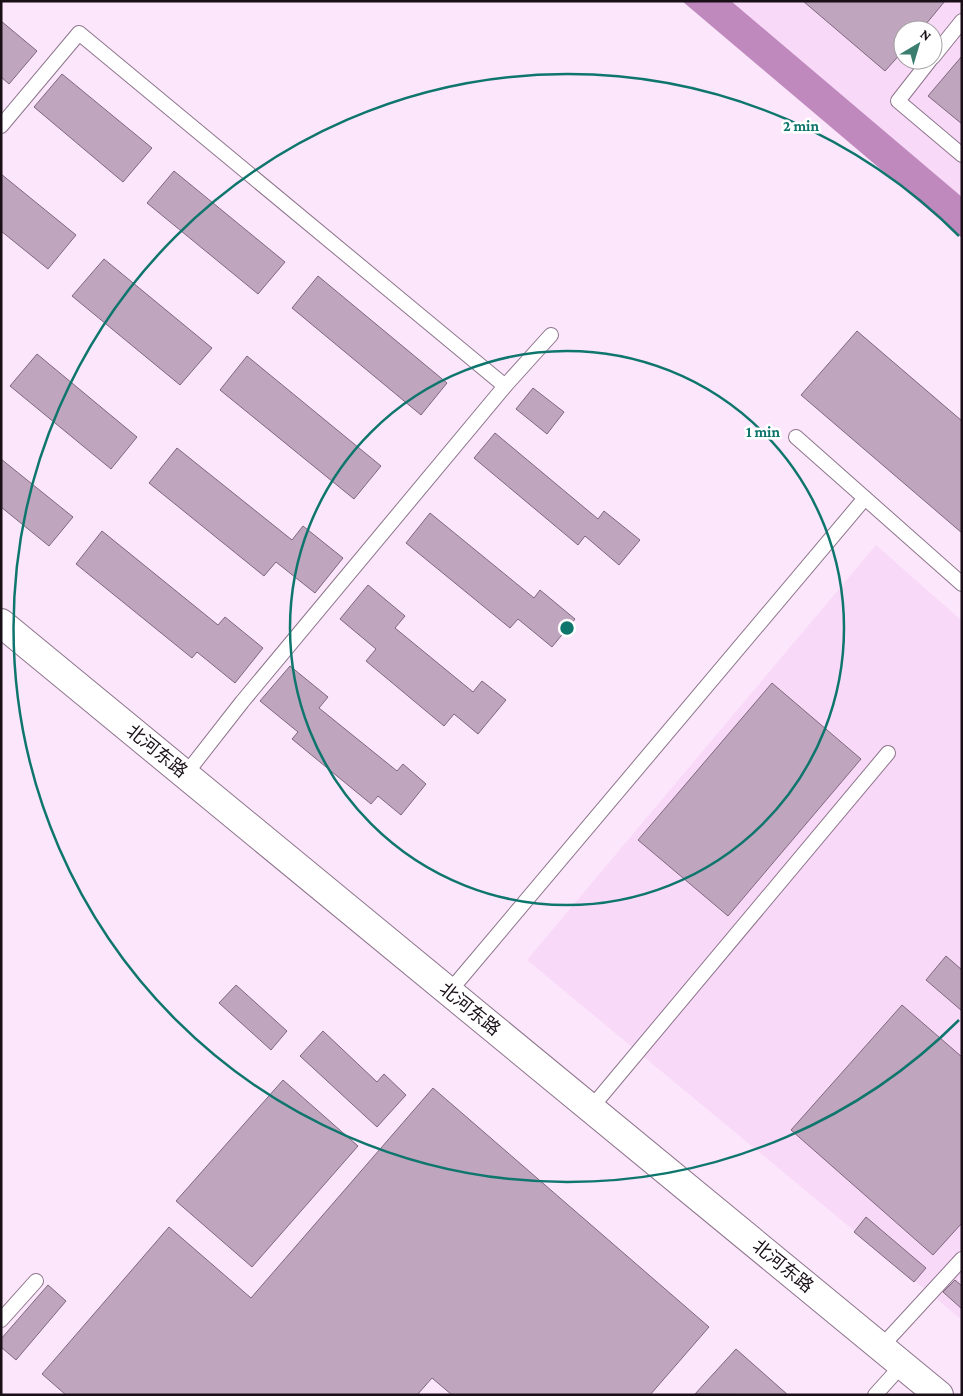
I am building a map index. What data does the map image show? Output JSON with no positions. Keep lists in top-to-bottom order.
{
  "streets": {
    "street": ["北河东路"]
  },
  "north": "top right",
  "rings": ["2 min", "1 min"]
}
